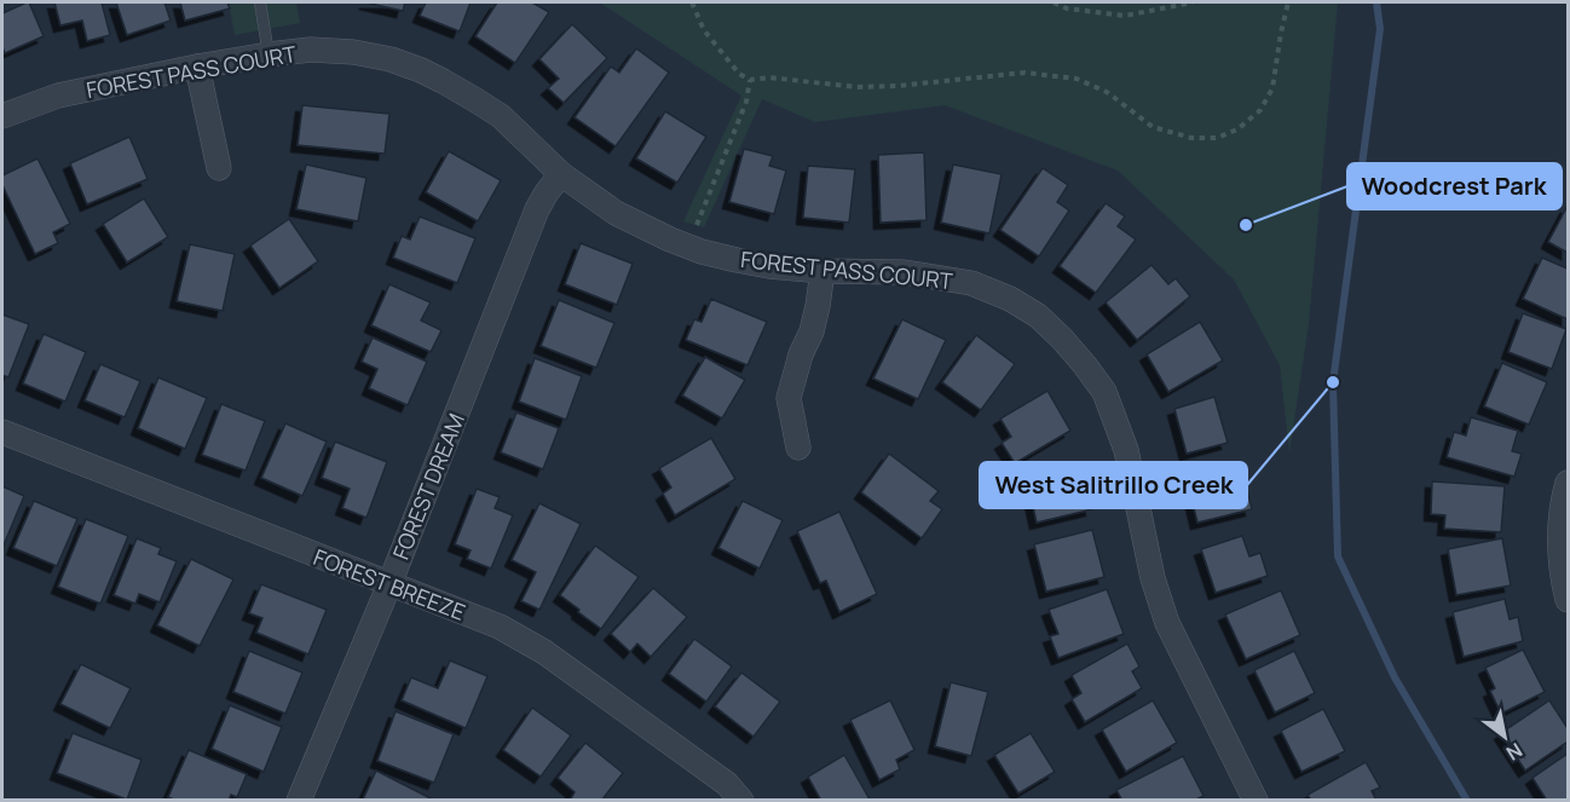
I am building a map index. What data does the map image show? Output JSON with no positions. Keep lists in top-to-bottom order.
{
  "streets": {
    "street": ["FOREST PASS COURT", "FOREST DREAM", "FOREST BREEZE"]
  },
  "crossings": [
    ["FOREST PASS COURT", "FOREST DREAM"],
    ["FOREST DREAM", "FOREST BREEZE"]
  ],
  "places": ["Woodcrest Park", "West Salitrillo Creek"],
  "north": "bottom right"
}
